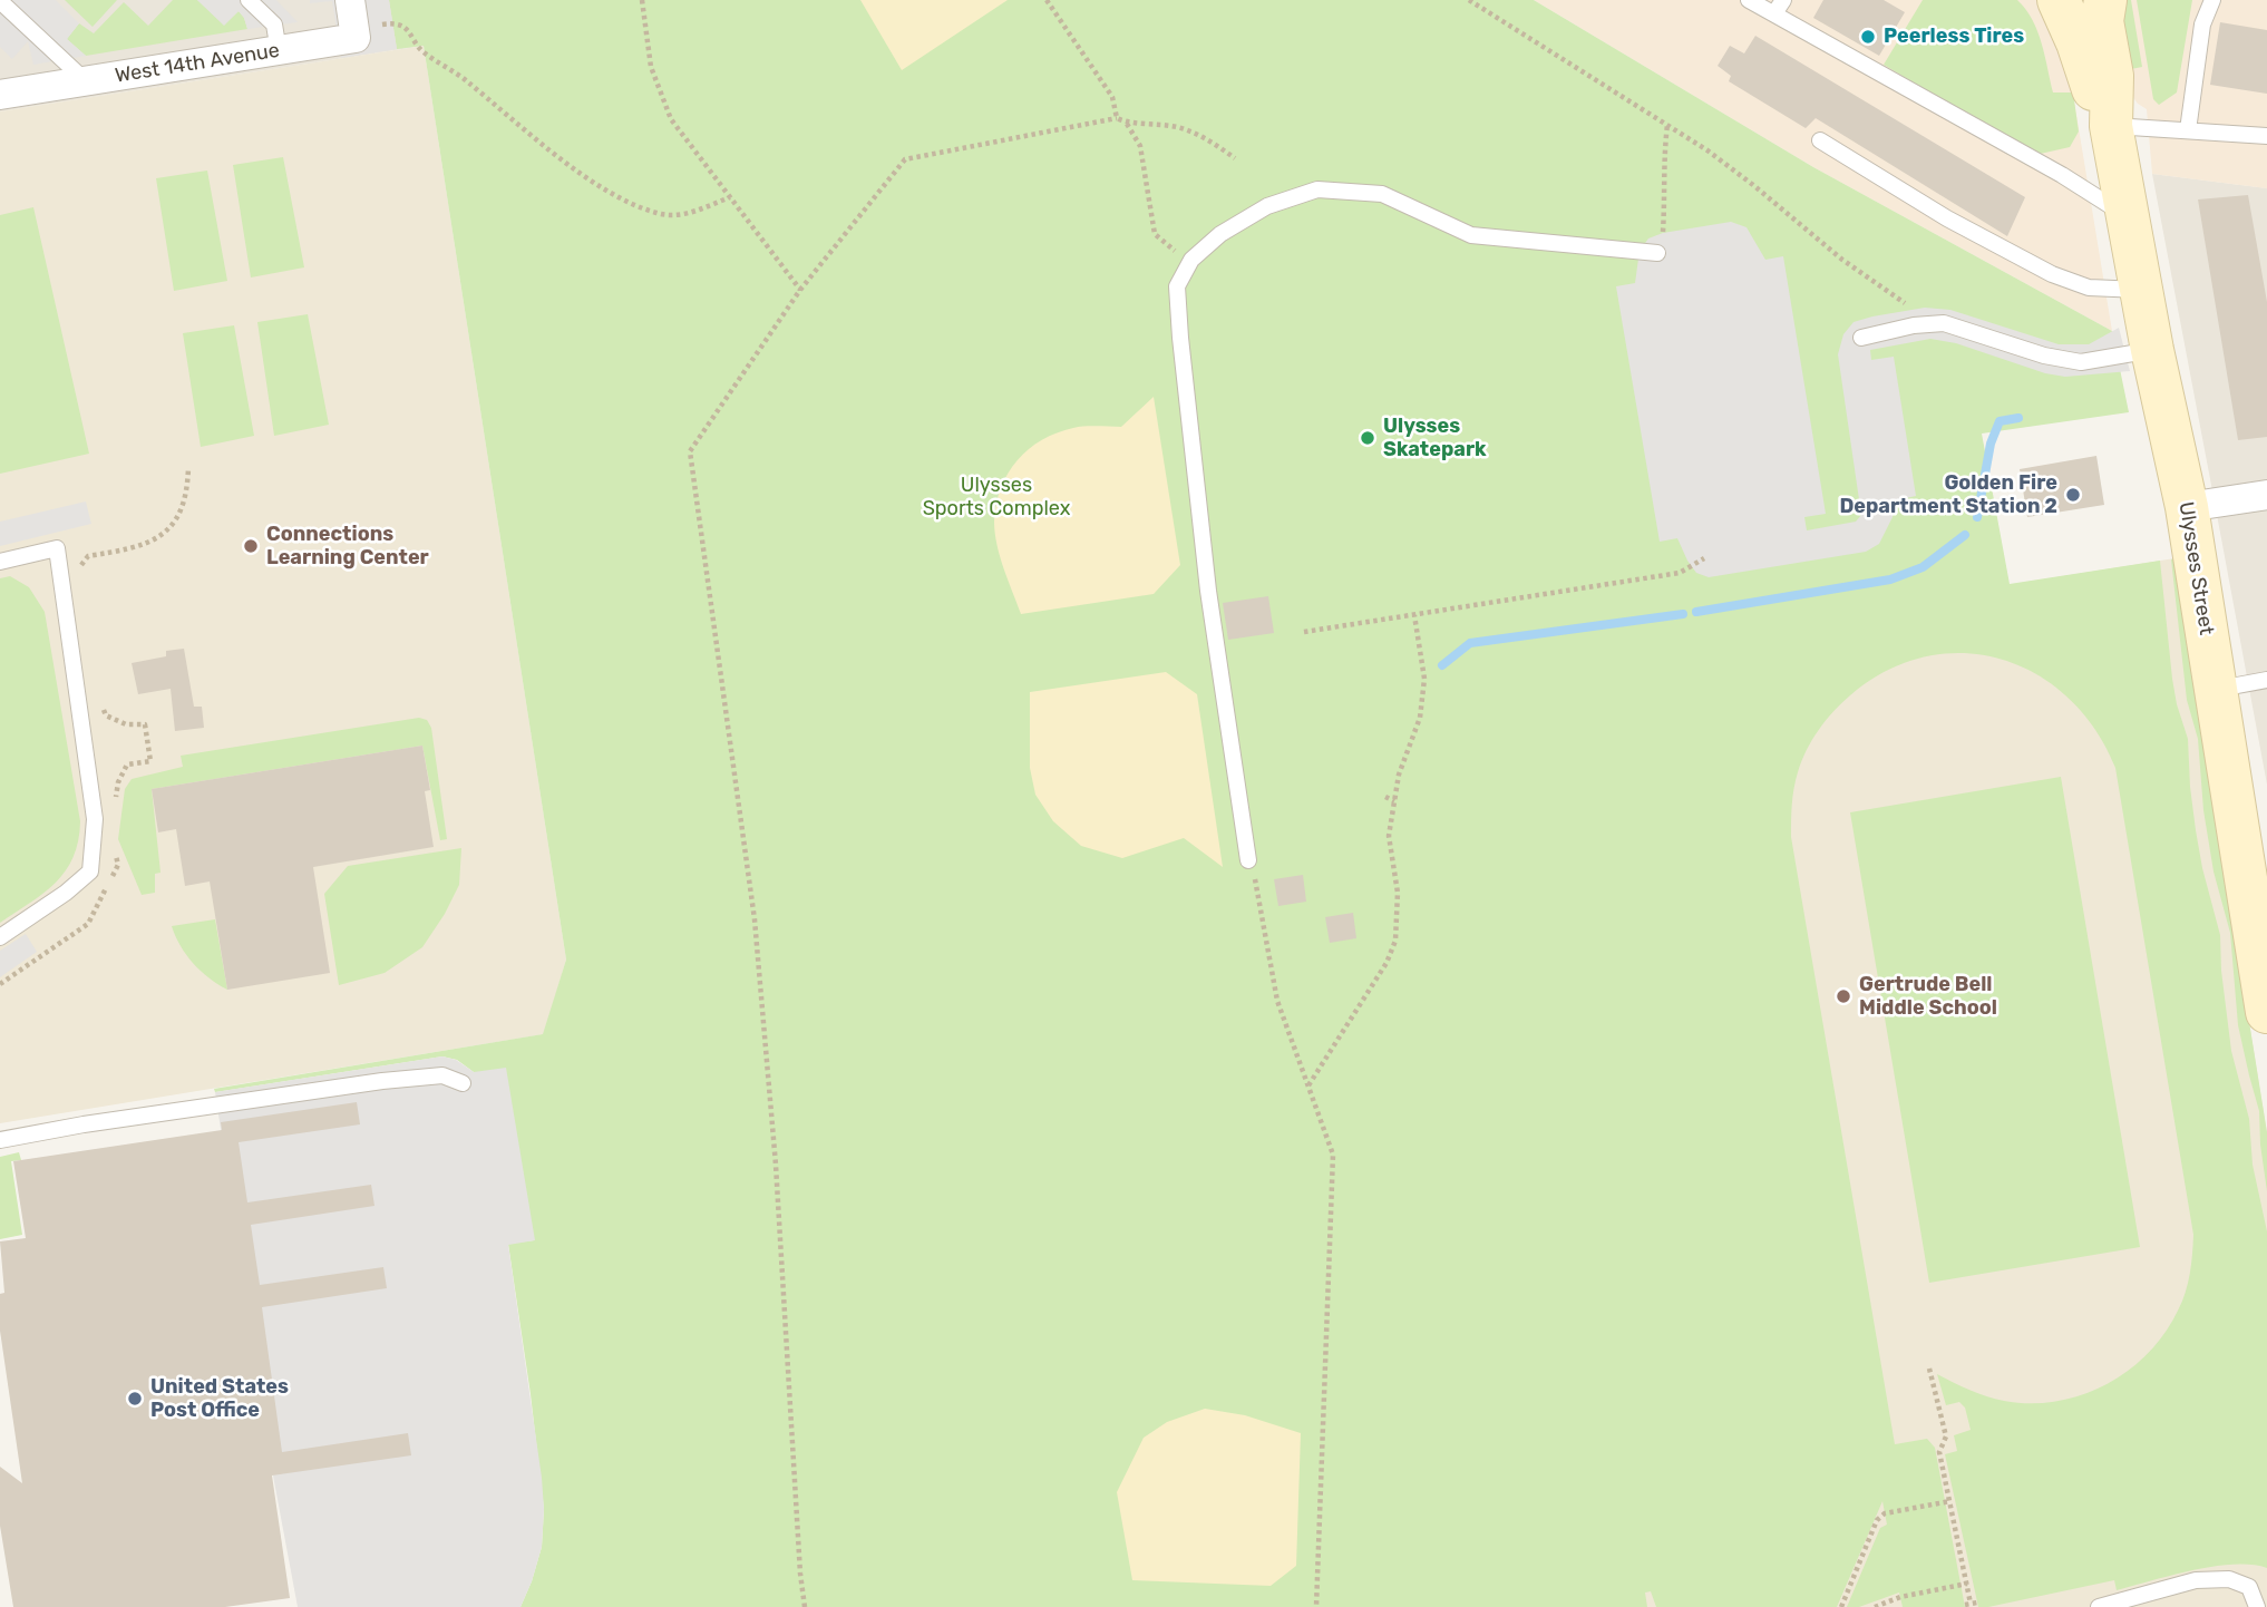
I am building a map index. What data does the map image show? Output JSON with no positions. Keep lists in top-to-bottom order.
{
  "streets": {
    "street": ["West 14th Avenue", "Ulysses Street"]
  },
  "parks": ["Ulysses Sports Complex"],
  "places": [
    "Peerless Tires",
    "Ulysses Skatepark",
    "Golden Fire Department Station 2",
    "Connections Learning Center",
    "Gertrude Bell Middle School",
    "United States Post Office"
  ]
}
